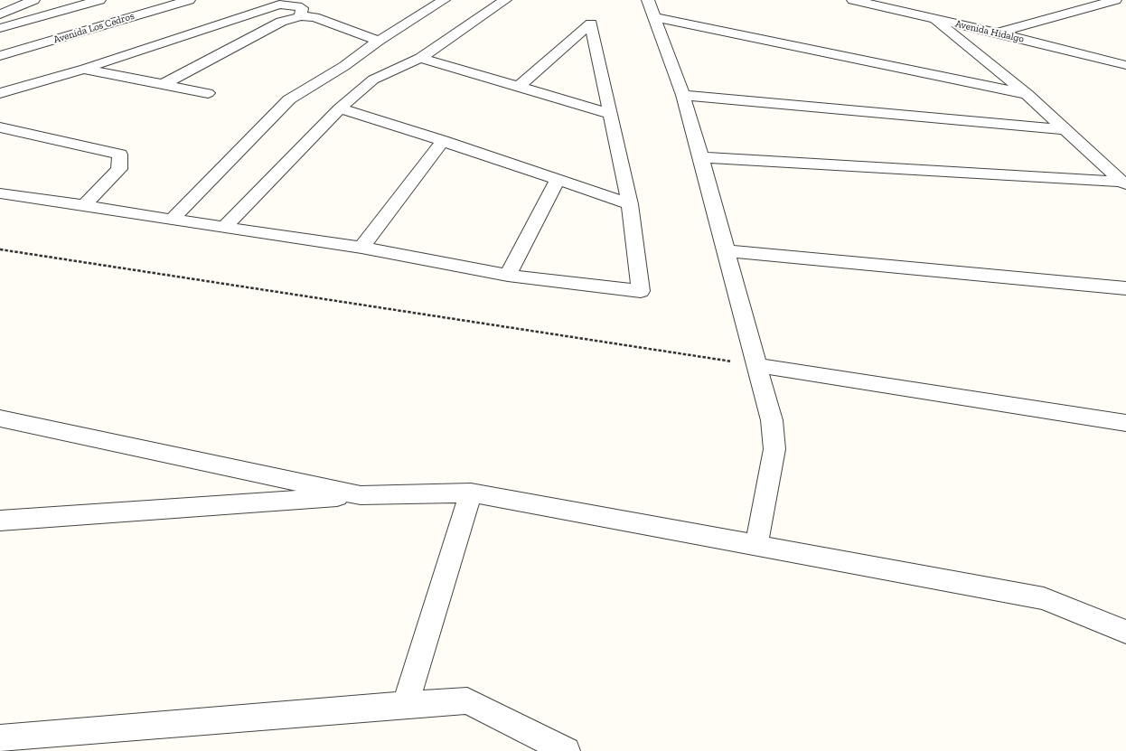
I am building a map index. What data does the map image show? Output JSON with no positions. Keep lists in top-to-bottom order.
{
  "streets": {
    "street": ["Avenida Los Cedros", "Avenida Hidalgo"]
  }
}
